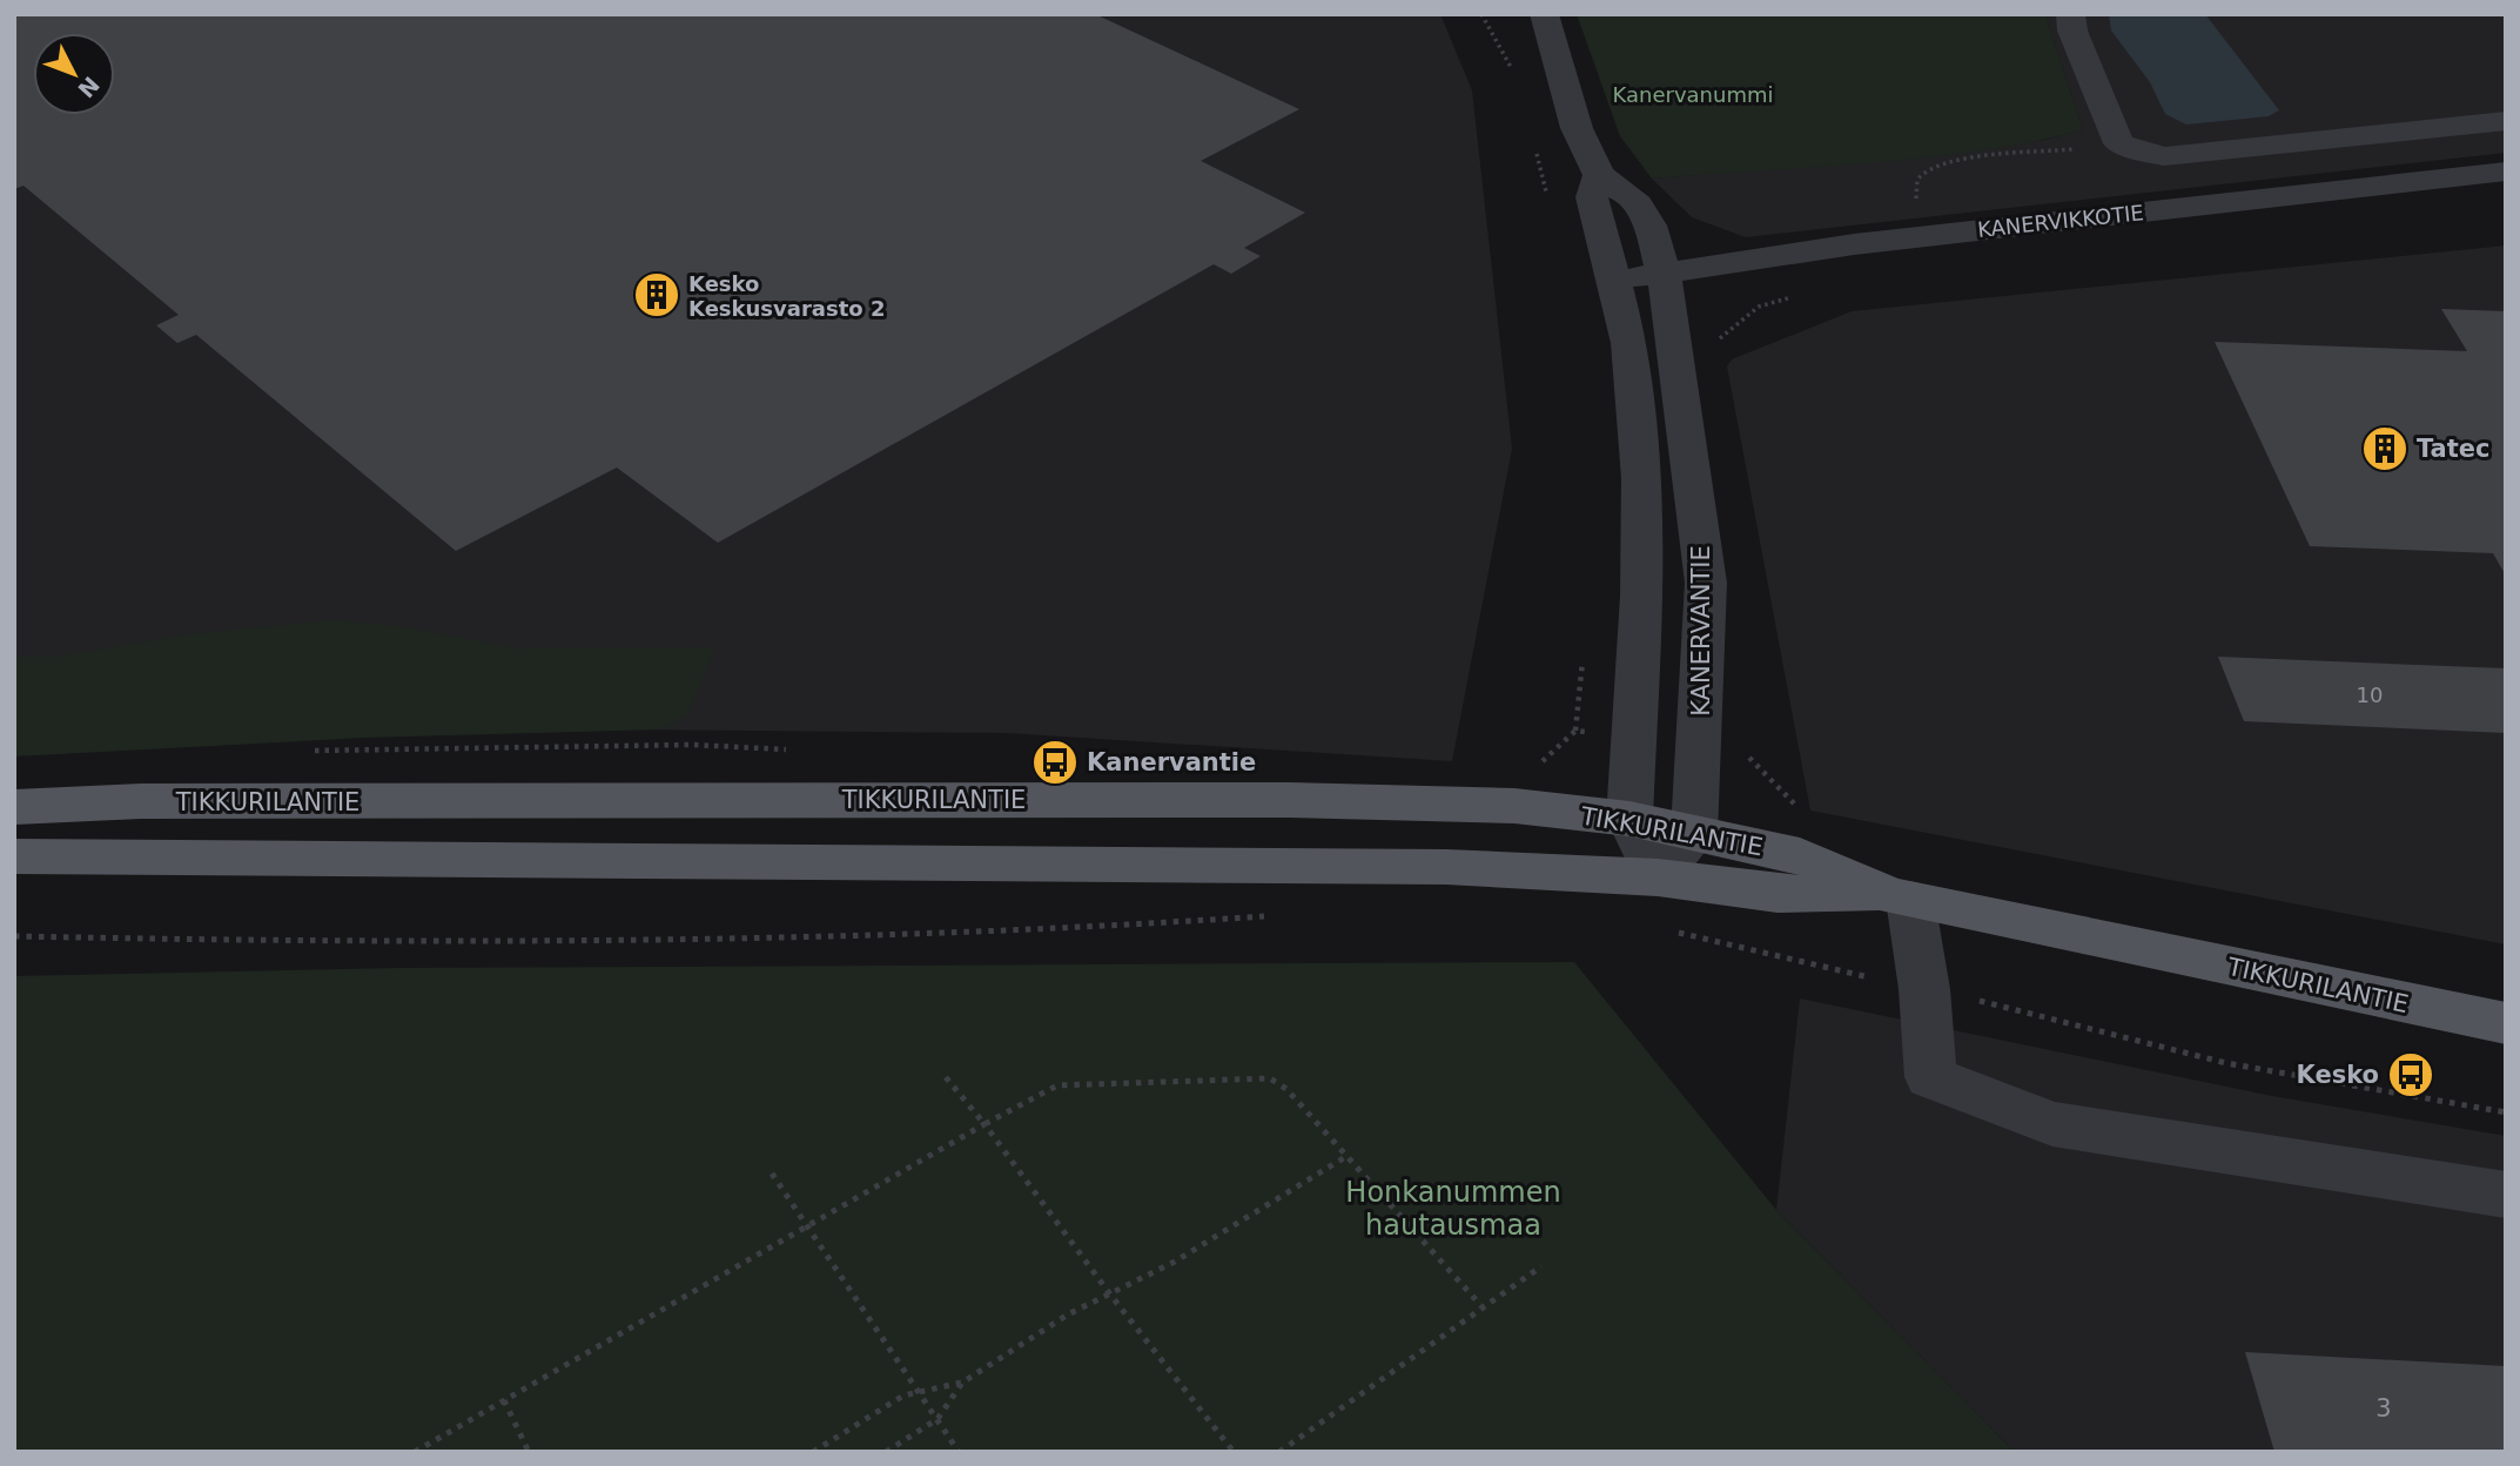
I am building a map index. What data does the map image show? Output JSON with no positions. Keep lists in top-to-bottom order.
{
  "streets": {
    "main road": ["TIKKURILANTIE"],
    "street": ["KANERVIKKOTIE", "KANERVANTIE"]
  },
  "crossings": [
    ["KANERVIKKOTIE", "KANERVANTIE"],
    ["KANERVANTIE", "TIKKURILANTIE"]
  ],
  "parks": ["Kanervanummi", "Honkanummen hautausmaa"],
  "places": {
    "building": ["Kesko Keskusvarasto 2", "Tatec"],
    "bus stop": ["Kanervantie", "Kesko"]
  },
  "house_numbers": ["10", "3"],
  "north": "bottom right"
}
